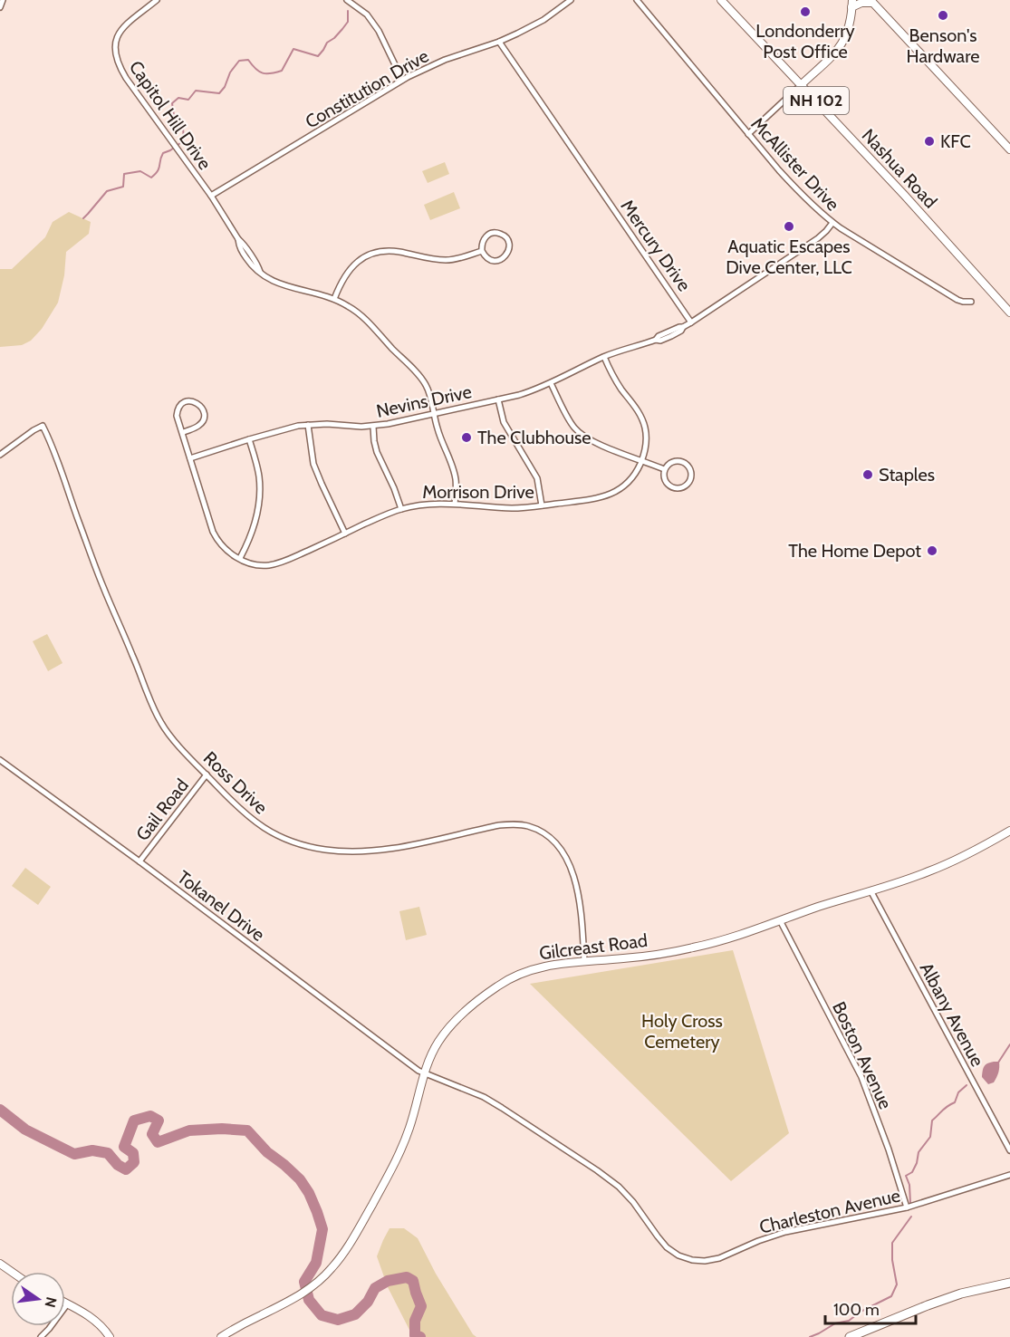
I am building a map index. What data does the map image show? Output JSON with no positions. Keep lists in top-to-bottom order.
{
  "streets": {
    "main road": ["NH 102", "Nashua Road"],
    "street": [
      "Constitution Drive",
      "Capitol Hill Drive",
      "McAllister Drive",
      "Mercury Drive",
      "Nevins Drive",
      "Morrison Drive",
      "Ross Drive",
      "Gail Road",
      "Tokanel Drive",
      "Gilcreast Road",
      "Albany Avenue",
      "Boston Avenue",
      "Charleston Avenue"
    ]
  },
  "crossings": [
    ["Constitution Drive", "Capitol Hill Drive"],
    ["Constitution Drive", "Mercury Drive"],
    ["Capitol Hill Drive", "Nevins Drive"],
    ["Capitol Hill Drive", "Morrison Drive"],
    ["Mercury Drive", "Nevins Drive"],
    ["Nevins Drive", "Morrison Drive"],
    ["Ross Drive", "Gail Road"],
    ["Ross Drive", "Gilcreast Road"],
    ["Gail Road", "Tokanel Drive"],
    ["Tokanel Drive", "Gilcreast Road"],
    ["Tokanel Drive", "Charleston Avenue"],
    ["Gilcreast Road", "Albany Avenue"],
    ["Gilcreast Road", "Boston Avenue"],
    ["Gilcreast Road", "Charleston Avenue"],
    ["Boston Avenue", "Charleston Avenue"]
  ],
  "parks": ["Holy Cross Cemetery"],
  "places": [
    "Londonderry Post Office",
    "Benson's Hardware",
    "KFC",
    "Aquatic Escapes Dive Center, LLC",
    "The Clubhouse",
    "Staples",
    "The Home Depot"
  ],
  "scale_bar": "100 m",
  "north": "right"
}
